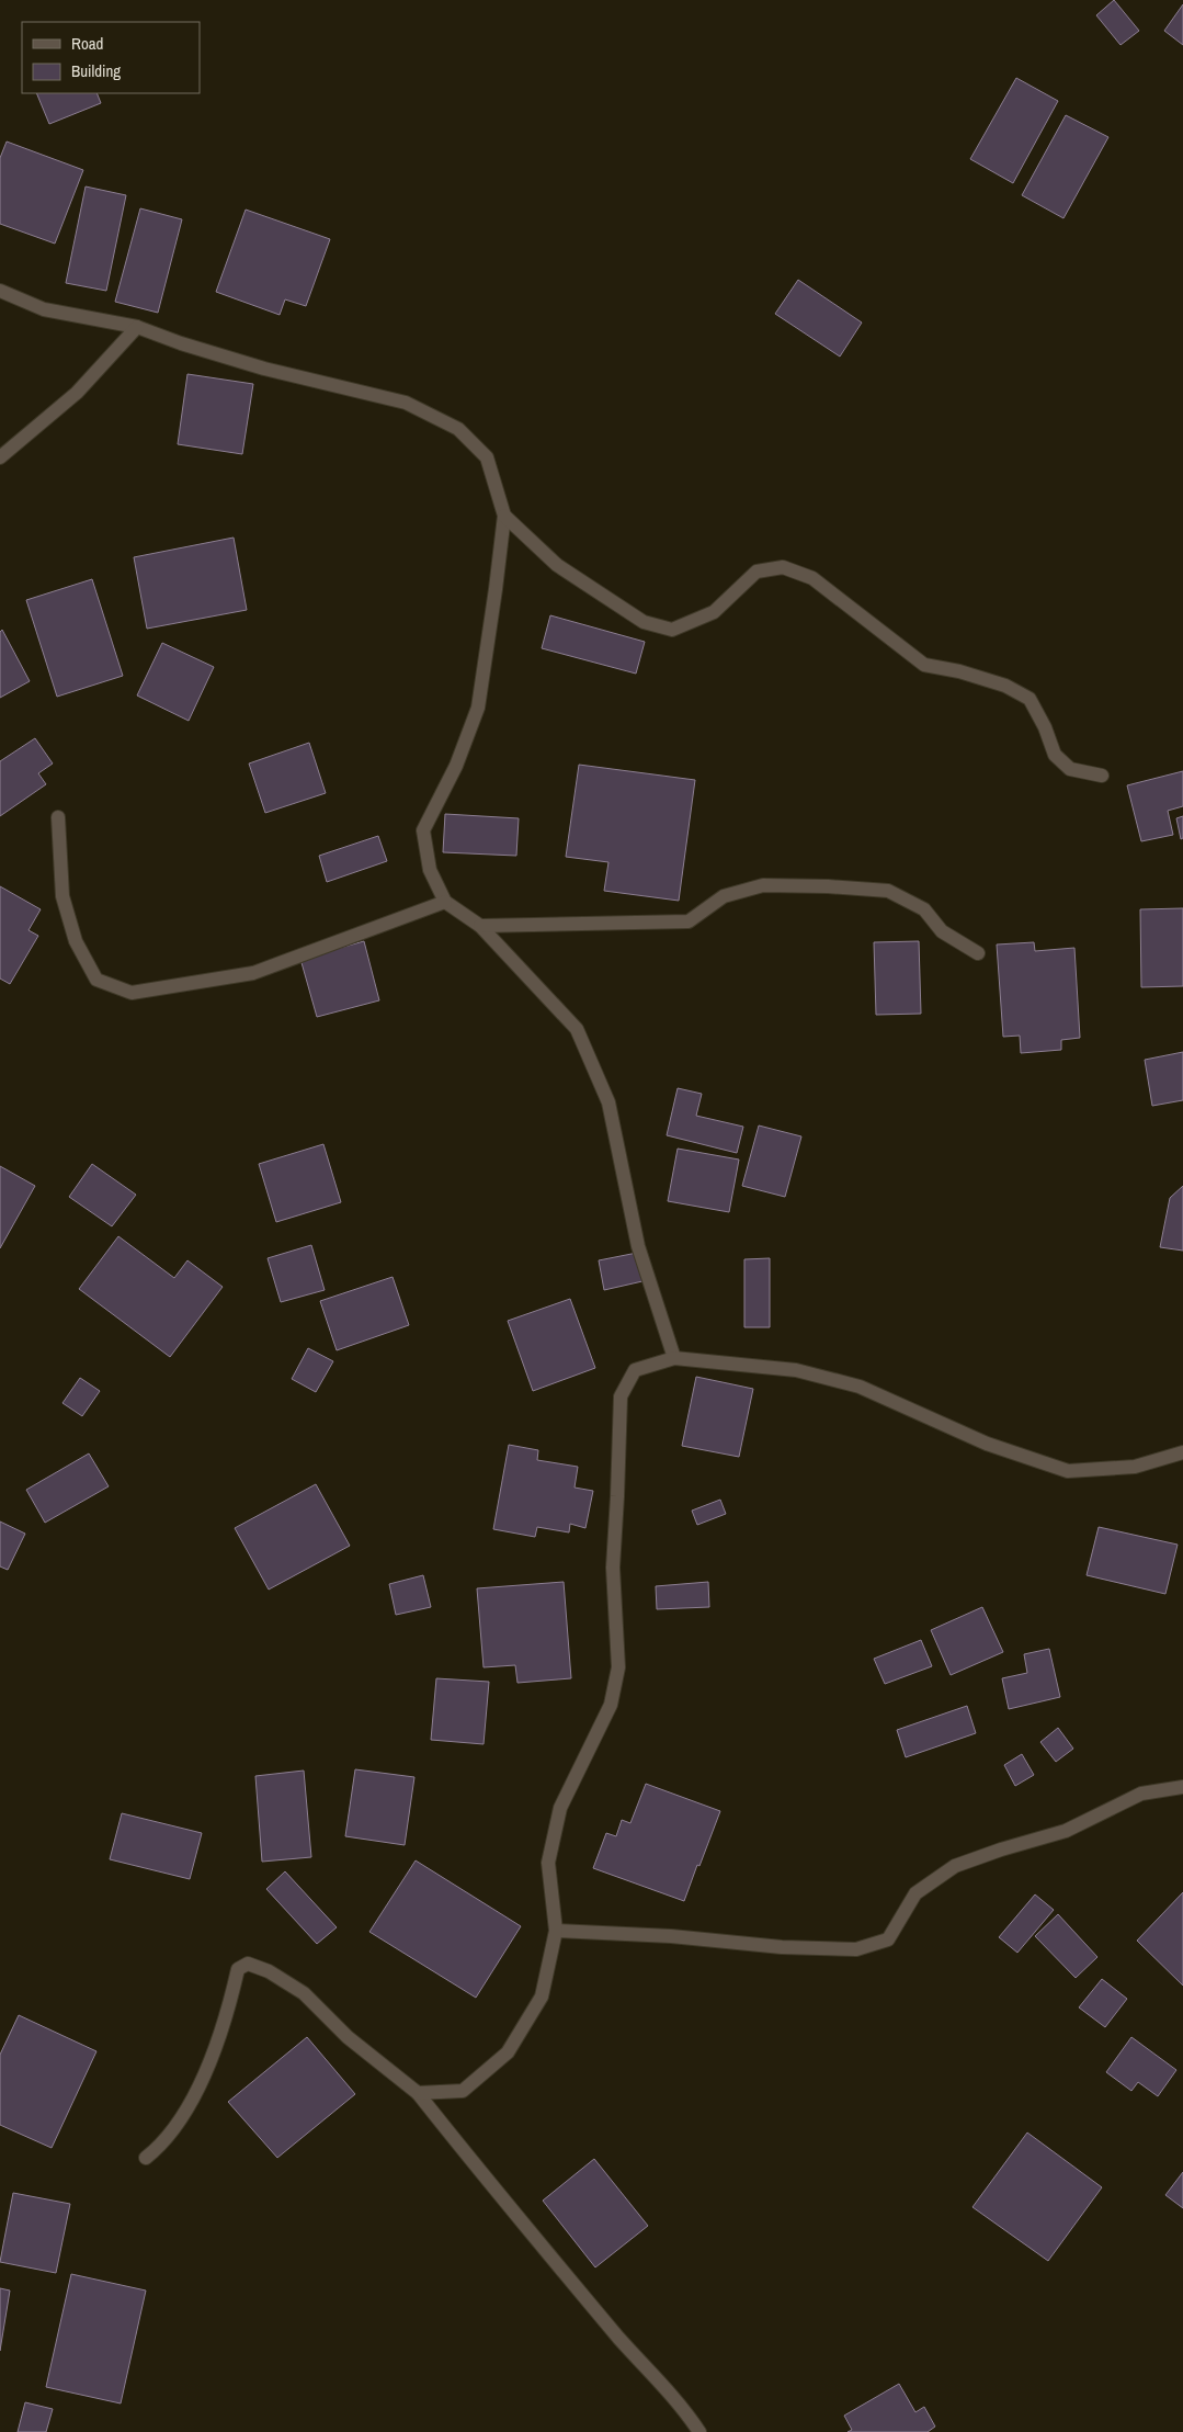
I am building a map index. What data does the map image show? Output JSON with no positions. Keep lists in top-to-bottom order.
{
  "legend": ["Road", "Building"]
}
